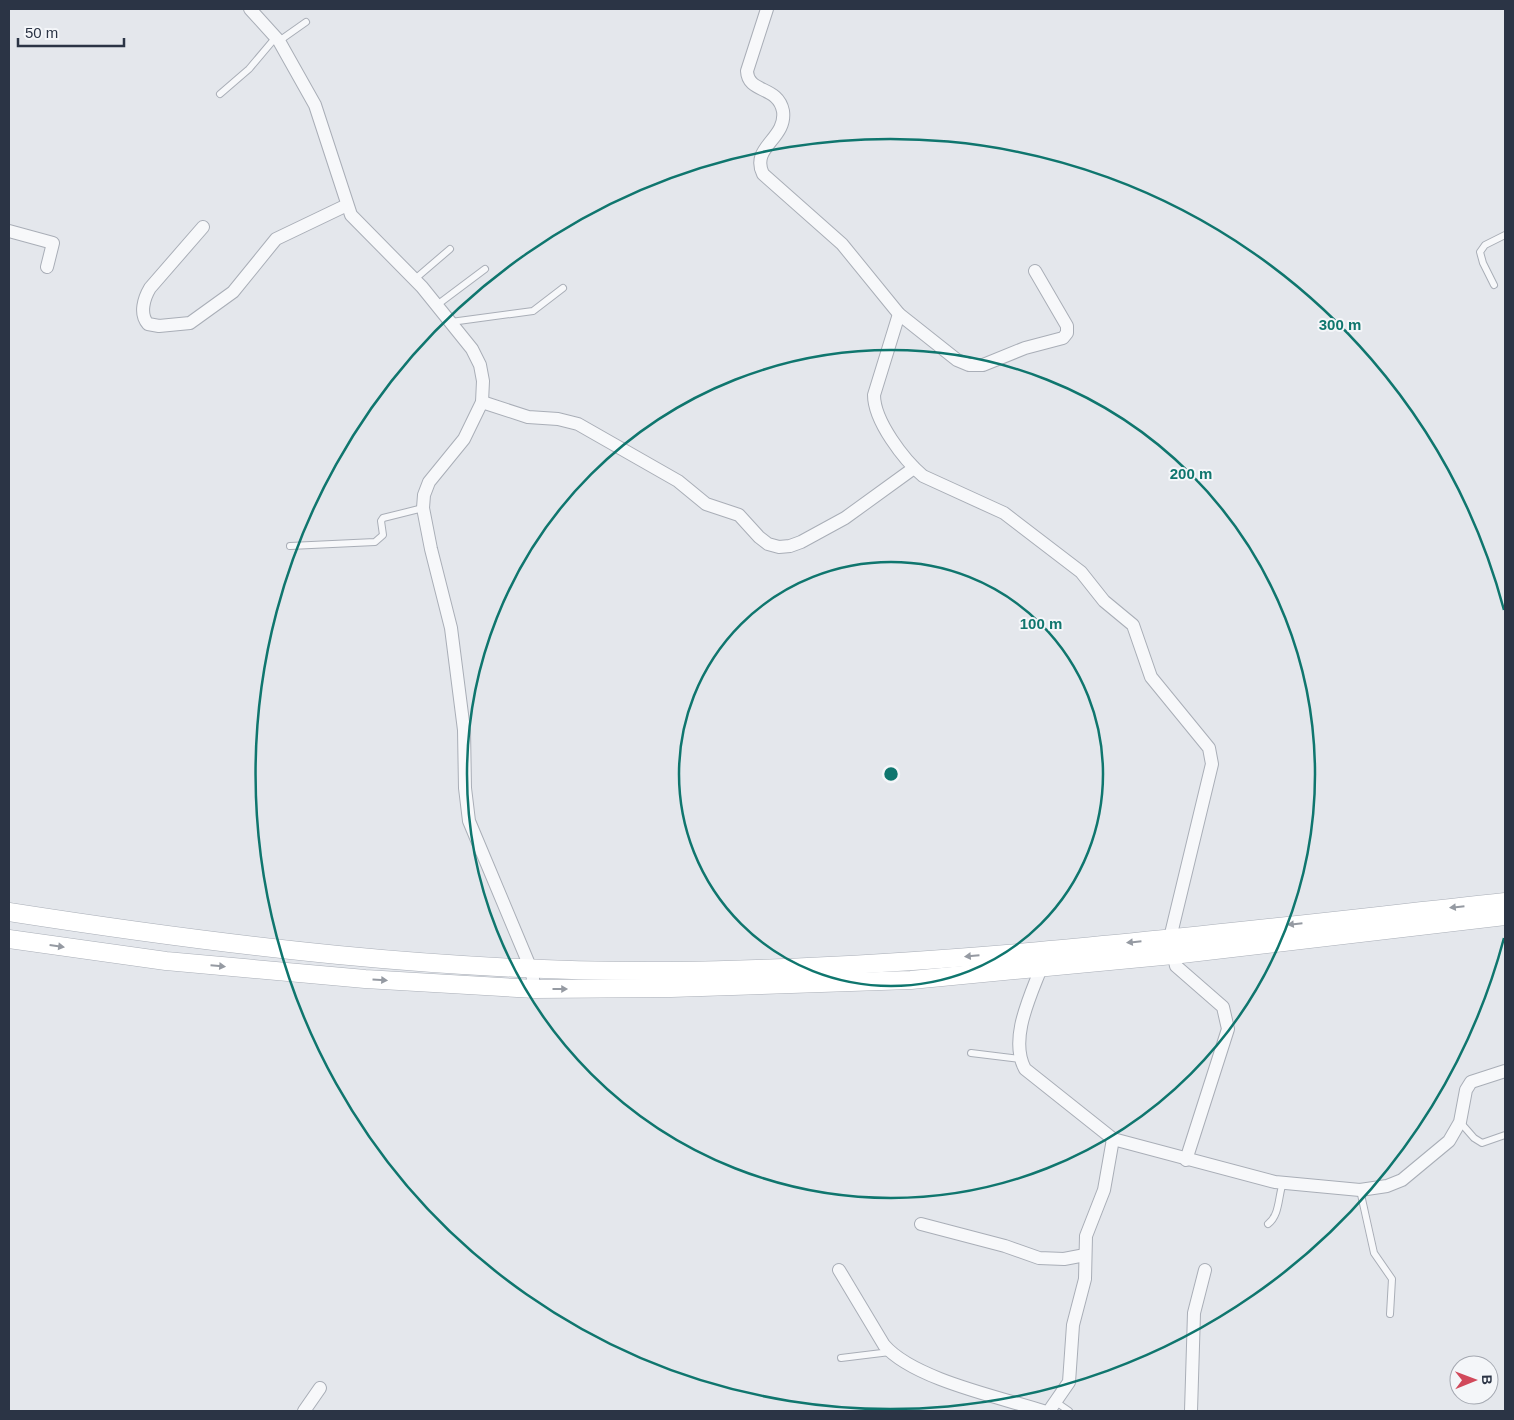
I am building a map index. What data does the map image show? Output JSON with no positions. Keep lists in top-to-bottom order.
{
  "scale_bar": "50 m",
  "north": "right",
  "rings": ["300 m", "200 m", "100 m"]
}
